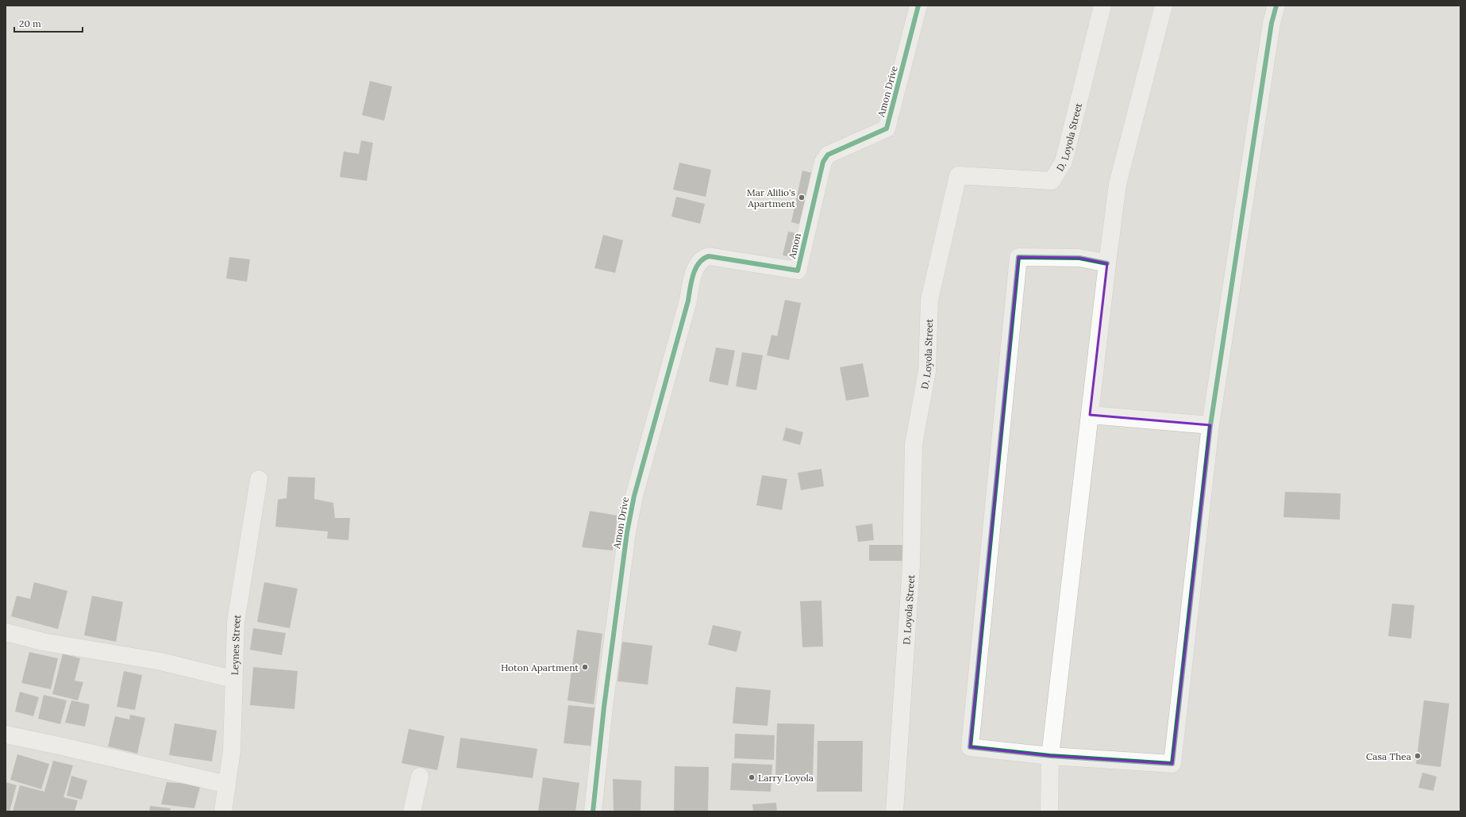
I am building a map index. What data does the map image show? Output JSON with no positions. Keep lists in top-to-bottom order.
{
  "streets": {
    "street": [
      "Amon Drive",
      "D. Loyola Street",
      "Amon",
      "Leynes Street"
    ]
  },
  "crossings": [
    ["Amon Drive", "Amon"]
  ],
  "places": [
    "Mar Alilio's Apartment",
    "Hoton Apartment",
    "Casa Thea",
    "Larry Loyola"
  ],
  "scale_bar": "20 m"
}
